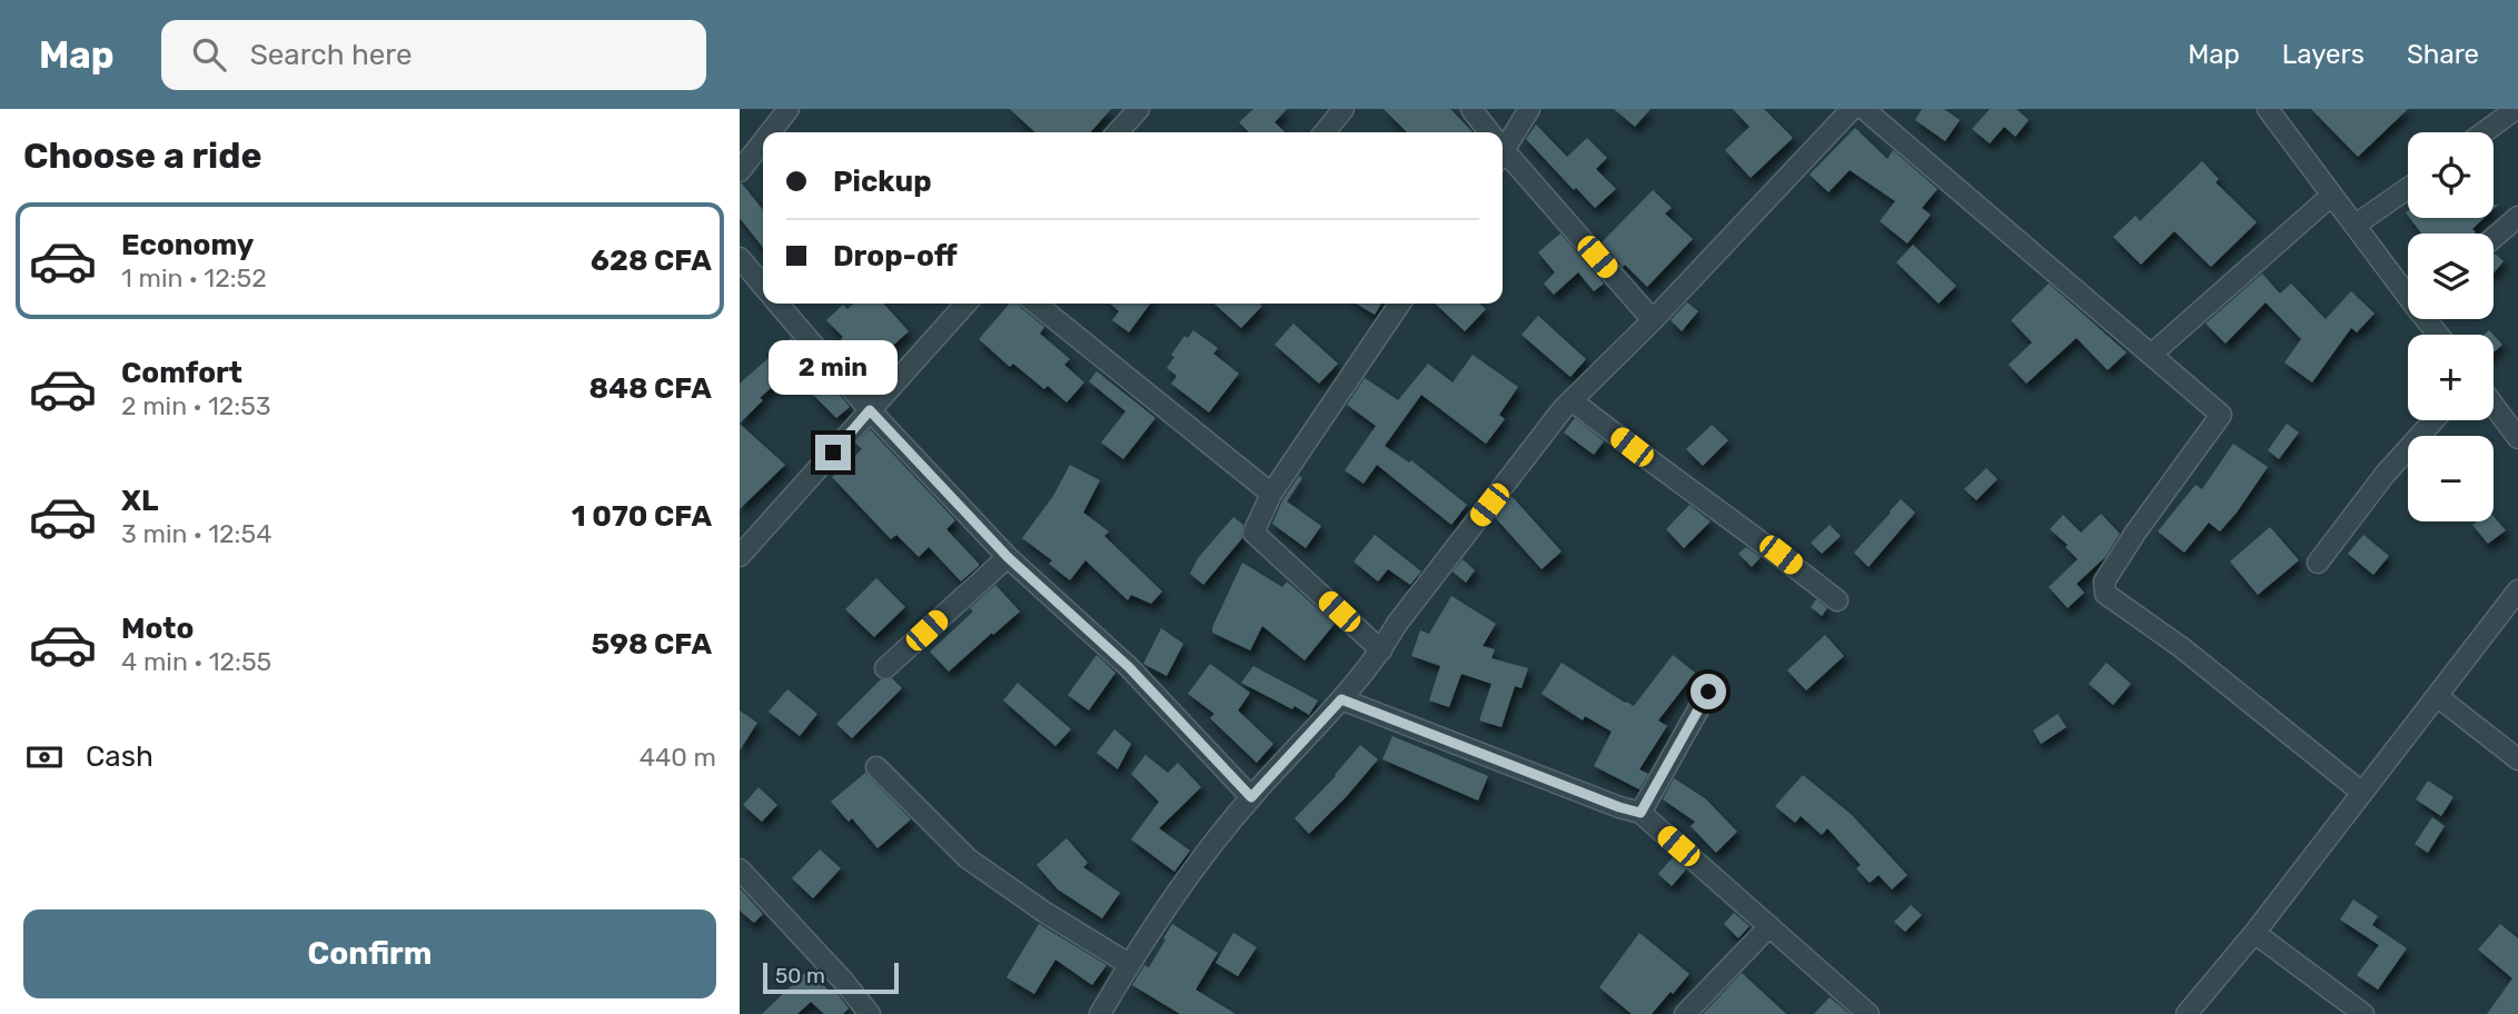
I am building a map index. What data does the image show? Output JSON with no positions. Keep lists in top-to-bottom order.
{
  "scale_bar": "50 m",
  "page": {
    "header": "Map",
    "search": "Search here",
    "nav": ["Map", "Layers", "Share"],
    "heading": "Choose a ride",
    "map_buttons": ["+", "−"],
    "banner": ["Pickup", "Drop-off"],
    "list": [
      {
        "name": "Economy",
        "note": "1 min · 12:52",
        "value": "628 CFA"
      },
      {
        "name": "Comfort",
        "note": "2 min · 12:53",
        "value": "848 CFA"
      },
      {
        "name": "XL",
        "note": "3 min · 12:54",
        "value": "1 070 CFA"
      },
      {
        "name": "Moto",
        "note": "4 min · 12:55",
        "value": "598 CFA"
      }
    ],
    "bubble": "2 min",
    "pay": ["Cash", "440 m"],
    "buttons": "Confirm",
    "scale": "50 m"
  }
}
